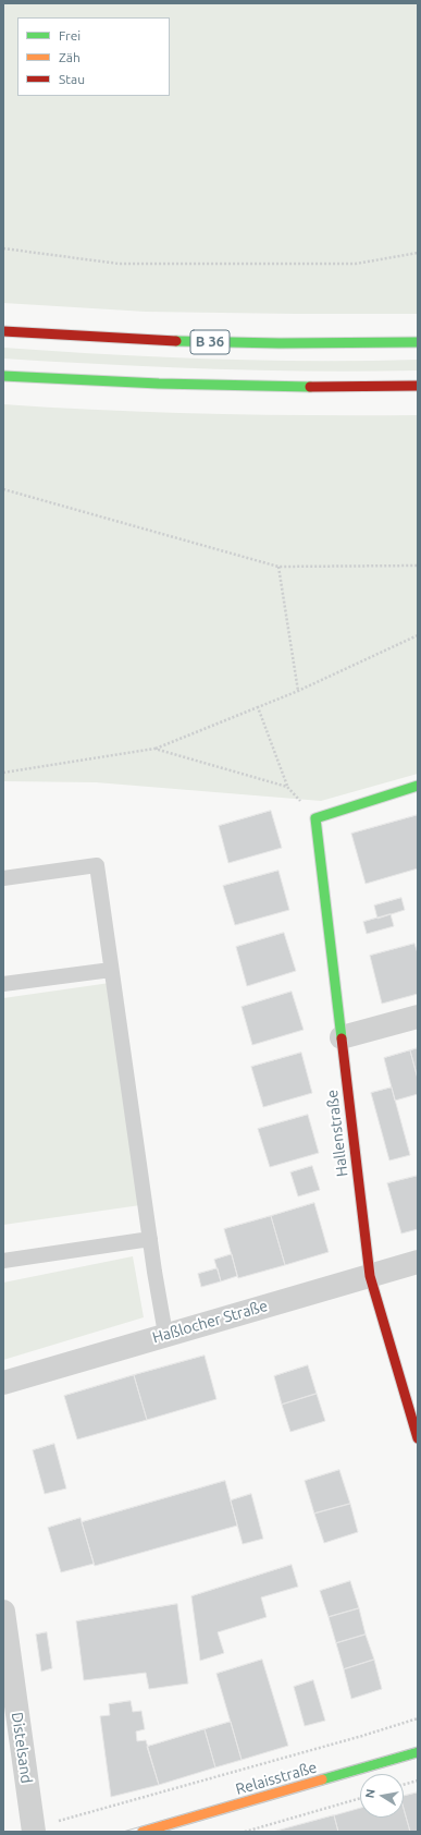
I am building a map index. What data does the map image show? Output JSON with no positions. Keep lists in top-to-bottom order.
{
  "streets": {
    "main road": ["B 36", "Hallenstraße", "Relaisstraße"],
    "street": ["Haßlocher Straße", "Distelsand"]
  },
  "crossings": [
    ["Hallenstraße", "Haßlocher Straße"]
  ],
  "legend": ["Frei", "Zäh", "Stau"],
  "north": "left"
}
